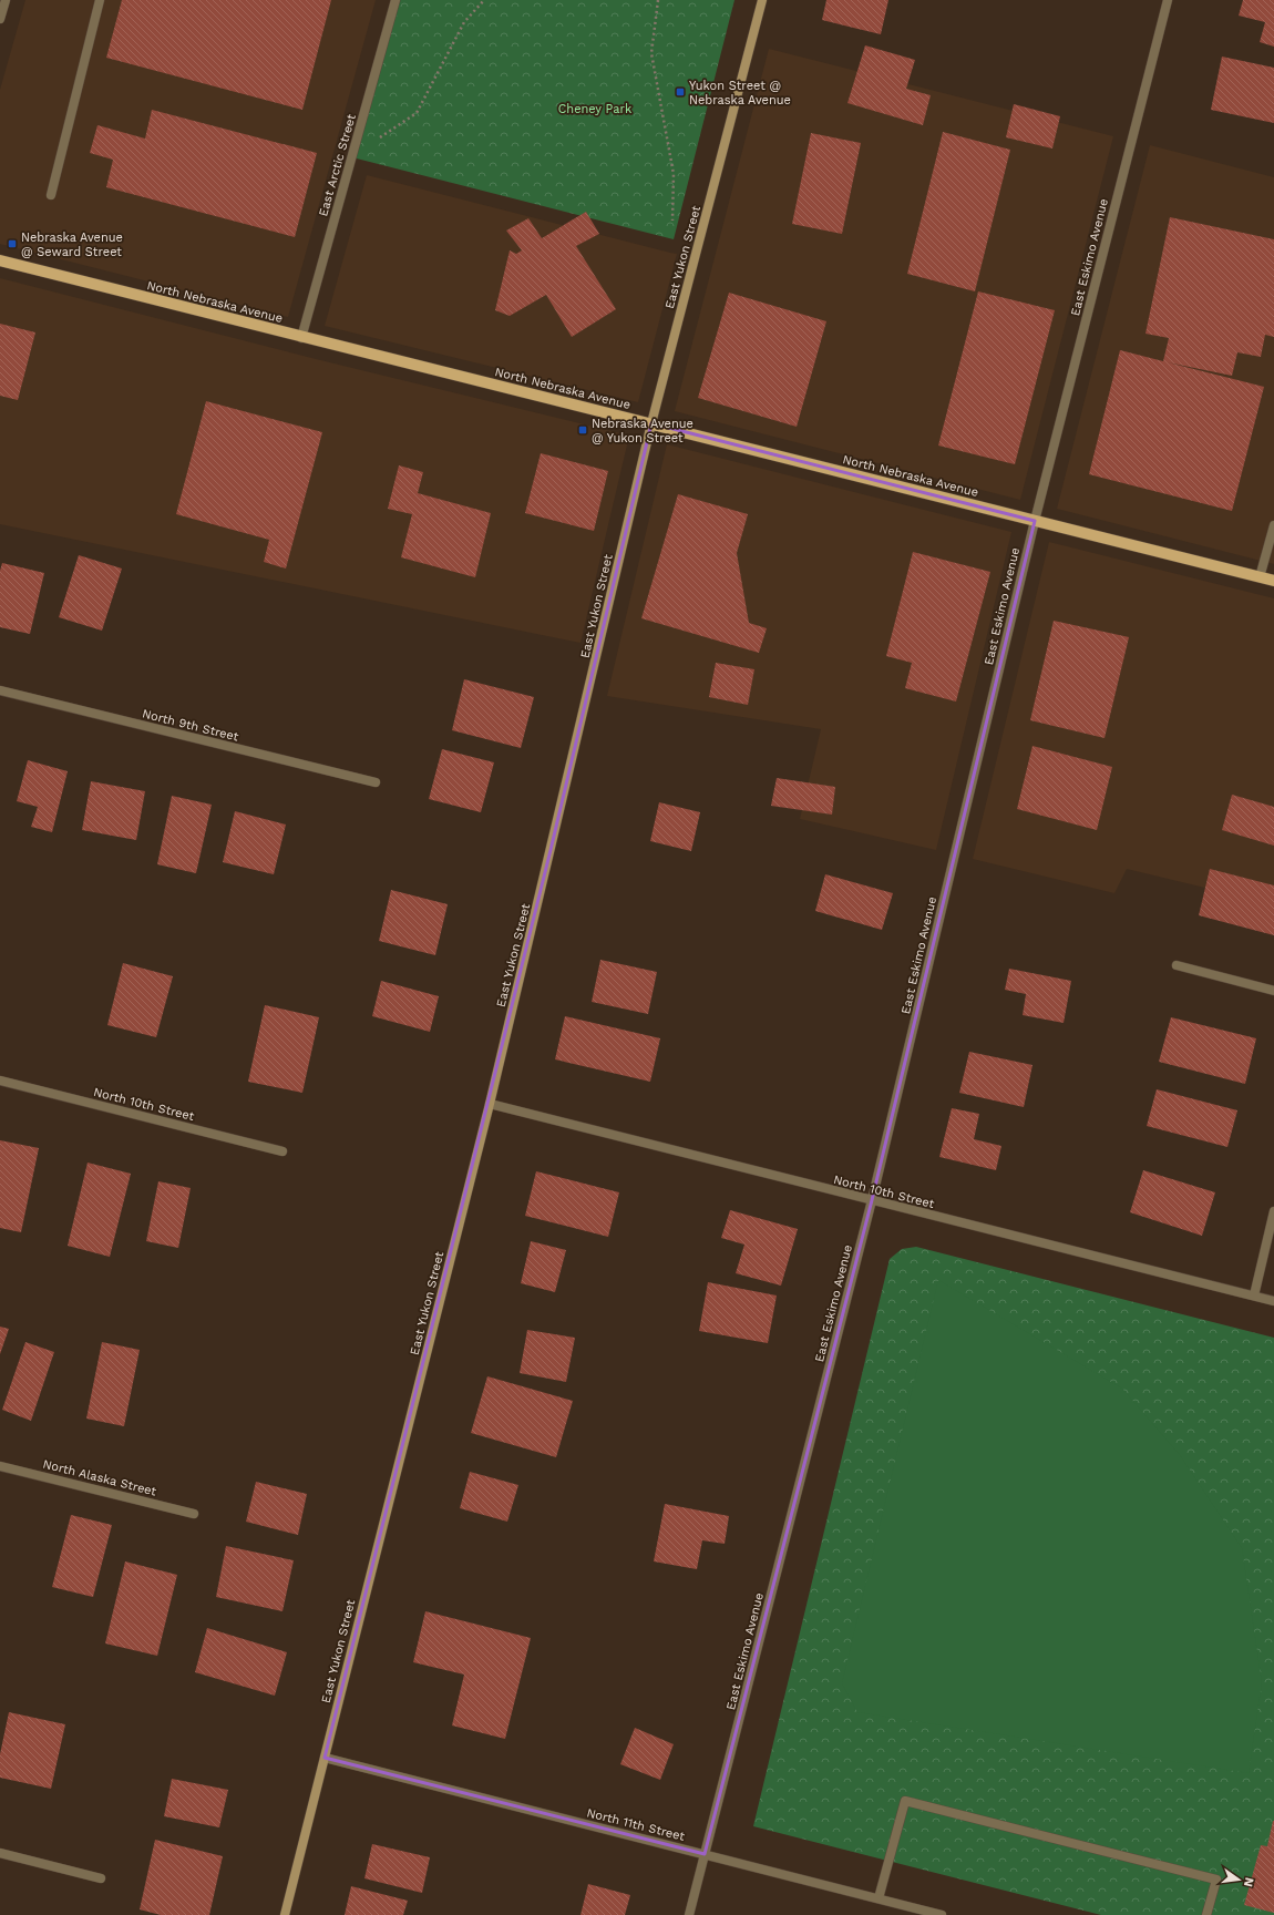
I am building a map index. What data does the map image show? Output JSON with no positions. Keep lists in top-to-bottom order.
{
  "streets": {
    "main road": ["North Nebraska Avenue"],
    "street": [
      "East Arctic Street",
      "East Yukon Street",
      "East Eskimo Avenue",
      "North 9th Street",
      "North 10th Street",
      "North Alaska Street",
      "North 11th Street"
    ]
  },
  "crossings": [
    ["East Arctic Street", "North Nebraska Avenue"],
    ["East Yukon Street", "North Nebraska Avenue"],
    ["East Yukon Street", "North 10th Street"],
    ["East Yukon Street", "North 11th Street"],
    ["East Eskimo Avenue", "North Nebraska Avenue"],
    ["East Eskimo Avenue", "North 10th Street"],
    ["East Eskimo Avenue", "North 11th Street"]
  ],
  "parks": ["Cheney Park"],
  "places": {
    "transit": ["Yukon Street @ Nebraska Avenue", "Nebraska Avenue @ Seward Street", "Nebraska Avenue @ Yukon Street"]
  },
  "north": "right"
}
